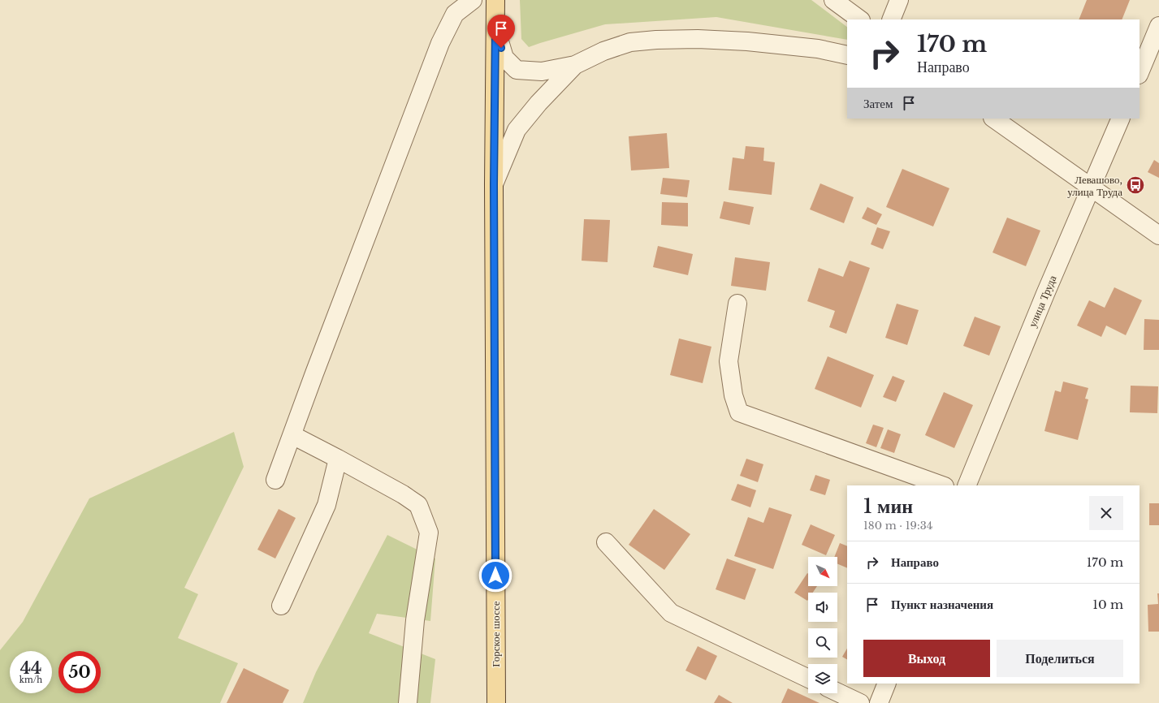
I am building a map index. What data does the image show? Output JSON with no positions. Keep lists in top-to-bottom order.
{
  "streets": {
    "main road": ["Горское шоссе"],
    "street": ["улица Труда"]
  },
  "places": {
    "bus stop": ["Левашово, улица Труда"]
  },
  "north": "bottom right",
  "page": {
    "turn": ["170 m", "Направо"],
    "then": "Затем",
    "heading": ["1 мин", "180 m · 19:34"],
    "list": [
      {
        "name": "Направо",
        "value": "170 m"
      },
      {
        "name": "Пункт назначения",
        "value": "10 m"
      }
    ],
    "buttons": ["Выход", "Поделиться"],
    "speed": "44 km/h",
    "limit": "50"
  }
}
